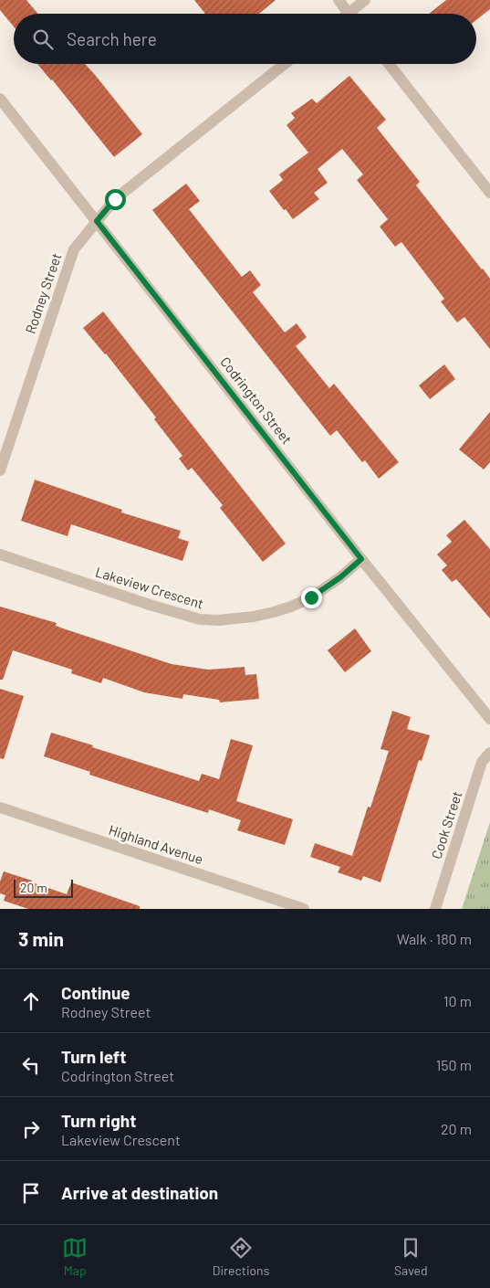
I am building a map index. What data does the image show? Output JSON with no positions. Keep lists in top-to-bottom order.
{
  "streets": {
    "street": [
      "Rodney Street",
      "Codrington Street",
      "Lakeview Crescent",
      "Cook Street",
      "Highland Avenue"
    ]
  },
  "crossings": [
    ["Rodney Street", "Codrington Street"],
    ["Codrington Street", "Lakeview Crescent"]
  ],
  "scale_bar": "20 m",
  "page": {
    "search": "Search here",
    "scale": "20 m",
    "heading": ["3 min", "Walk · 180 m"],
    "list": [
      ["Continue", "Rodney Street", "10 m"],
      ["Turn left", "Codrington Street", "150 m"],
      ["Turn right", "Lakeview Crescent", "20 m"],
      "Arrive at destination"
    ],
    "nav": ["Map", "Directions", "Saved"]
  }
}
